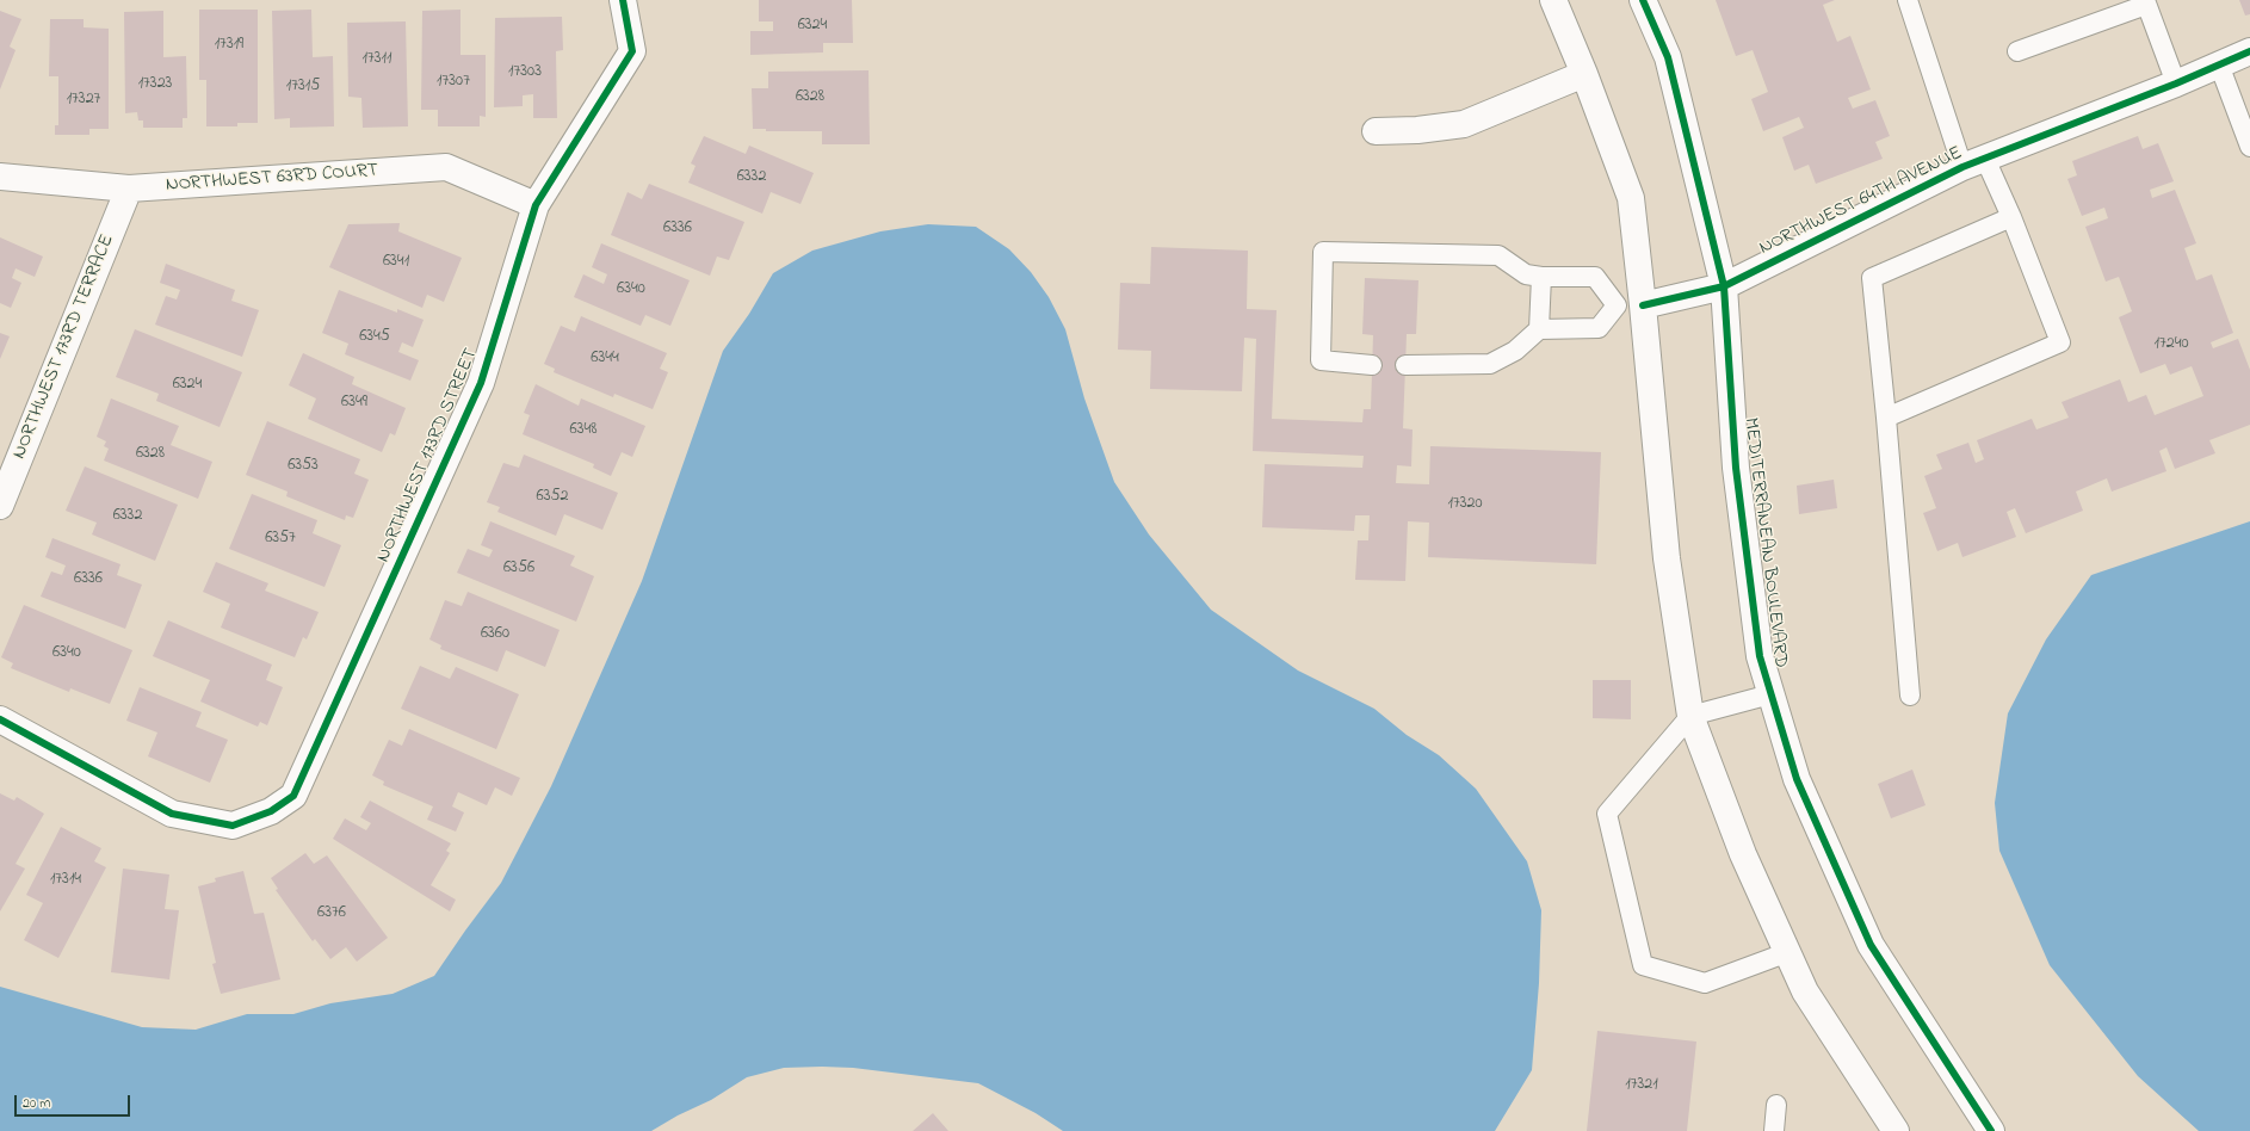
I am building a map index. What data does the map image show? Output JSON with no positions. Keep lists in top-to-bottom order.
{
  "streets": {
    "street": [
      "NORTHWEST 63RD COURT",
      "NORTHWEST 64TH AVENUE",
      "NORTHWEST 173RD TERRACE",
      "NORTHWEST 173RD STREET",
      "MEDITERRANEAN BOULEVARD"
    ]
  },
  "crossings": [
    ["NORTHWEST 63RD COURT", "NORTHWEST 173RD TERRACE"],
    ["NORTHWEST 63RD COURT", "NORTHWEST 173RD STREET"],
    ["NORTHWEST 64TH AVENUE", "MEDITERRANEAN BOULEVARD"]
  ],
  "house_numbers": [
    "6324",
    "17319",
    "17311",
    "17303",
    "17307",
    "17323",
    "17315",
    "6328",
    "17327",
    "6332",
    "6336",
    "6341",
    "6340",
    "6345",
    "17240",
    "6344",
    "6324",
    "6349",
    "6348",
    "6328",
    "6353",
    "6352",
    "17320",
    "6332",
    "6357",
    "6356",
    "6336",
    "6360",
    "6340",
    "17314",
    "6376",
    "17321"
  ],
  "scale_bar": "20 m"
}
